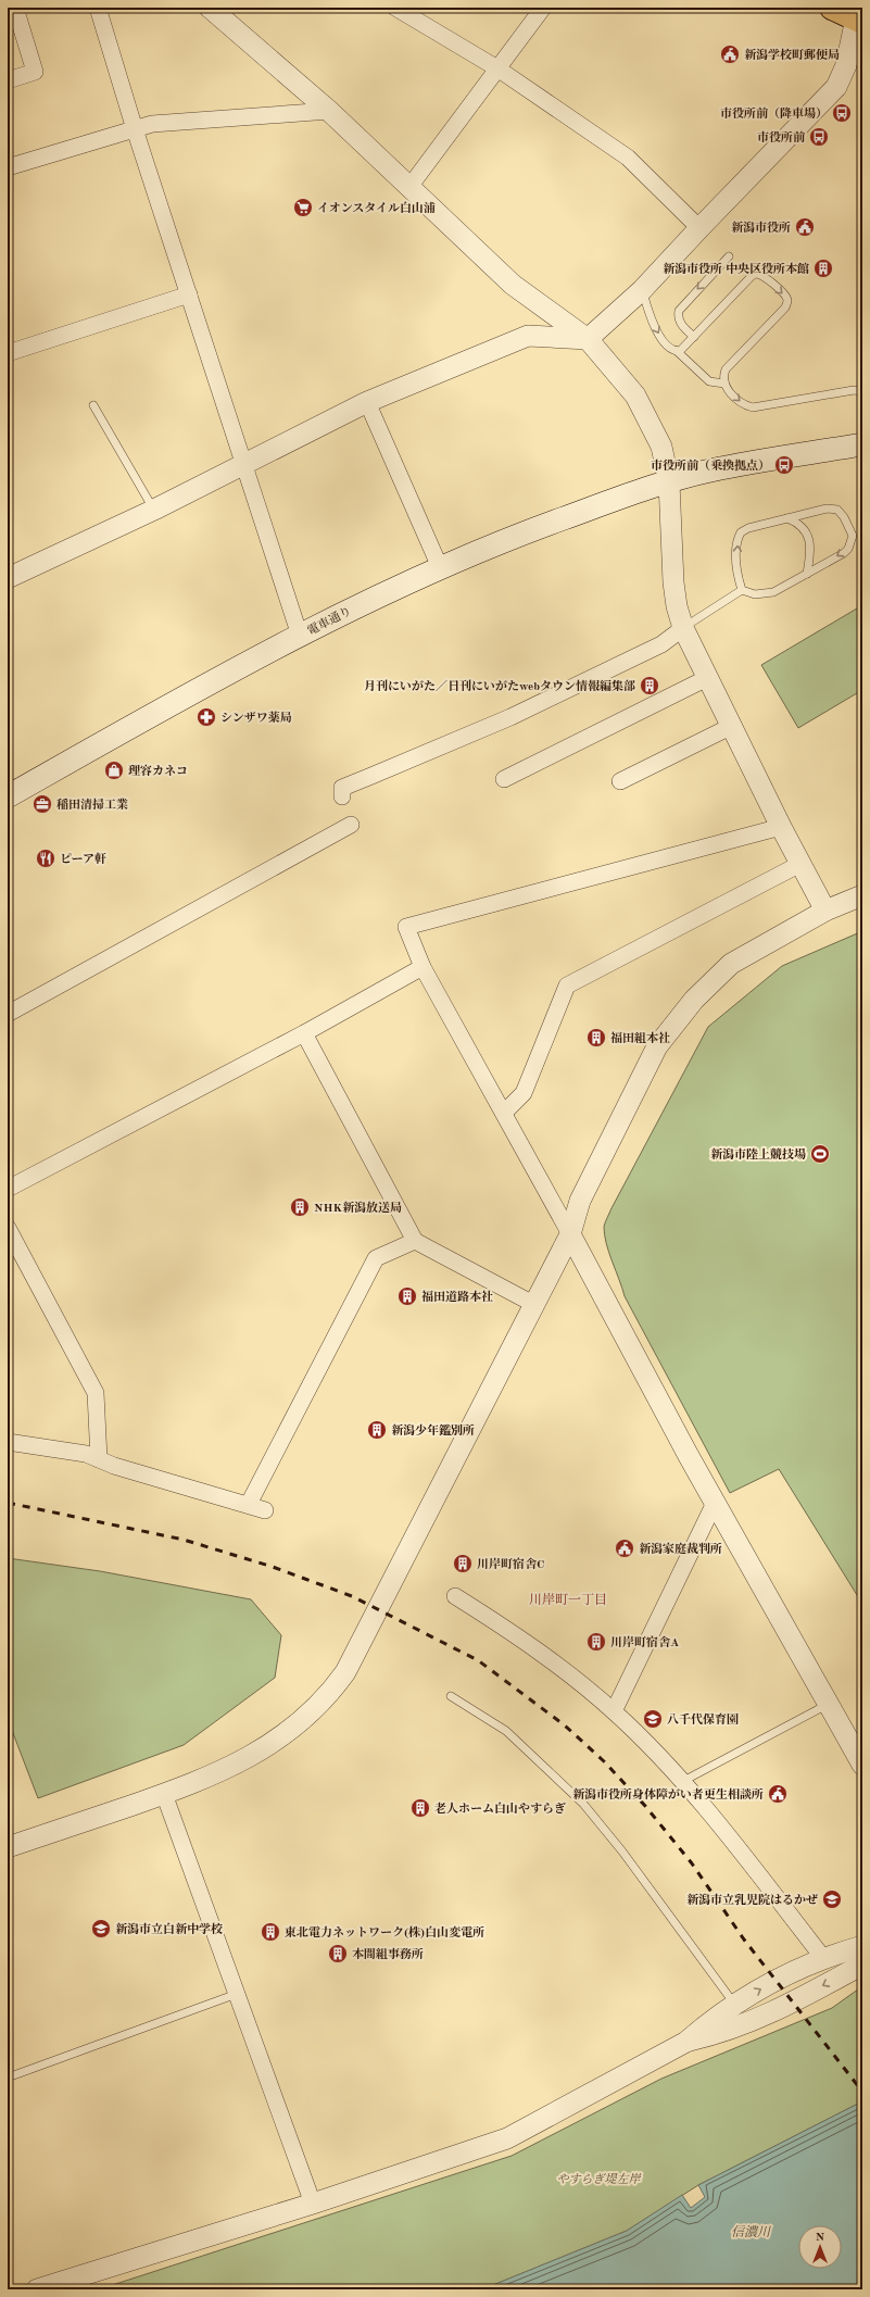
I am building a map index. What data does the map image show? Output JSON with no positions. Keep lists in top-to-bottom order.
{
  "streets": {
    "main road": ["電車通り"]
  },
  "districts": ["川岸町一丁目"],
  "water": ["信濃川"],
  "parks": ["やすらぎ堤左岸"],
  "places": {
    "public building": [
      "新潟学校町郵便局",
      "新潟市役所",
      "新潟家庭裁判所",
      "新潟市役所身体障がい者更生相談所"
    ],
    "bus stop": ["市役所前（降車場）", "市役所前", "市役所前（乗換拠点）"],
    "supermarket": ["イオンスタイル白山浦"],
    "building": [
      "新潟市役所 中央区役所本館",
      "月刊にいがた／日刊にいがたwebタウン情報編集部",
      "福田組本社",
      "NHK新潟放送局",
      "福田道路本社",
      "新潟少年鑑別所",
      "川岸町宿舎C",
      "川岸町宿舎A",
      "老人ホーム白山やすらぎ",
      "東北電力ネットワーク(株)白山変電所",
      "本間組事務所"
    ],
    "pharmacy": ["シンザワ薬局"],
    "shop": ["理容カネコ"],
    "office": ["稲田清掃工業"],
    "restaurant": ["ピーア軒"],
    "sports": ["新潟市陸上競技場"],
    "school or university": ["八千代保育園", "新潟市立乳児院はるかぜ", "新潟市立白新中学校"]
  },
  "north": "top"
}
